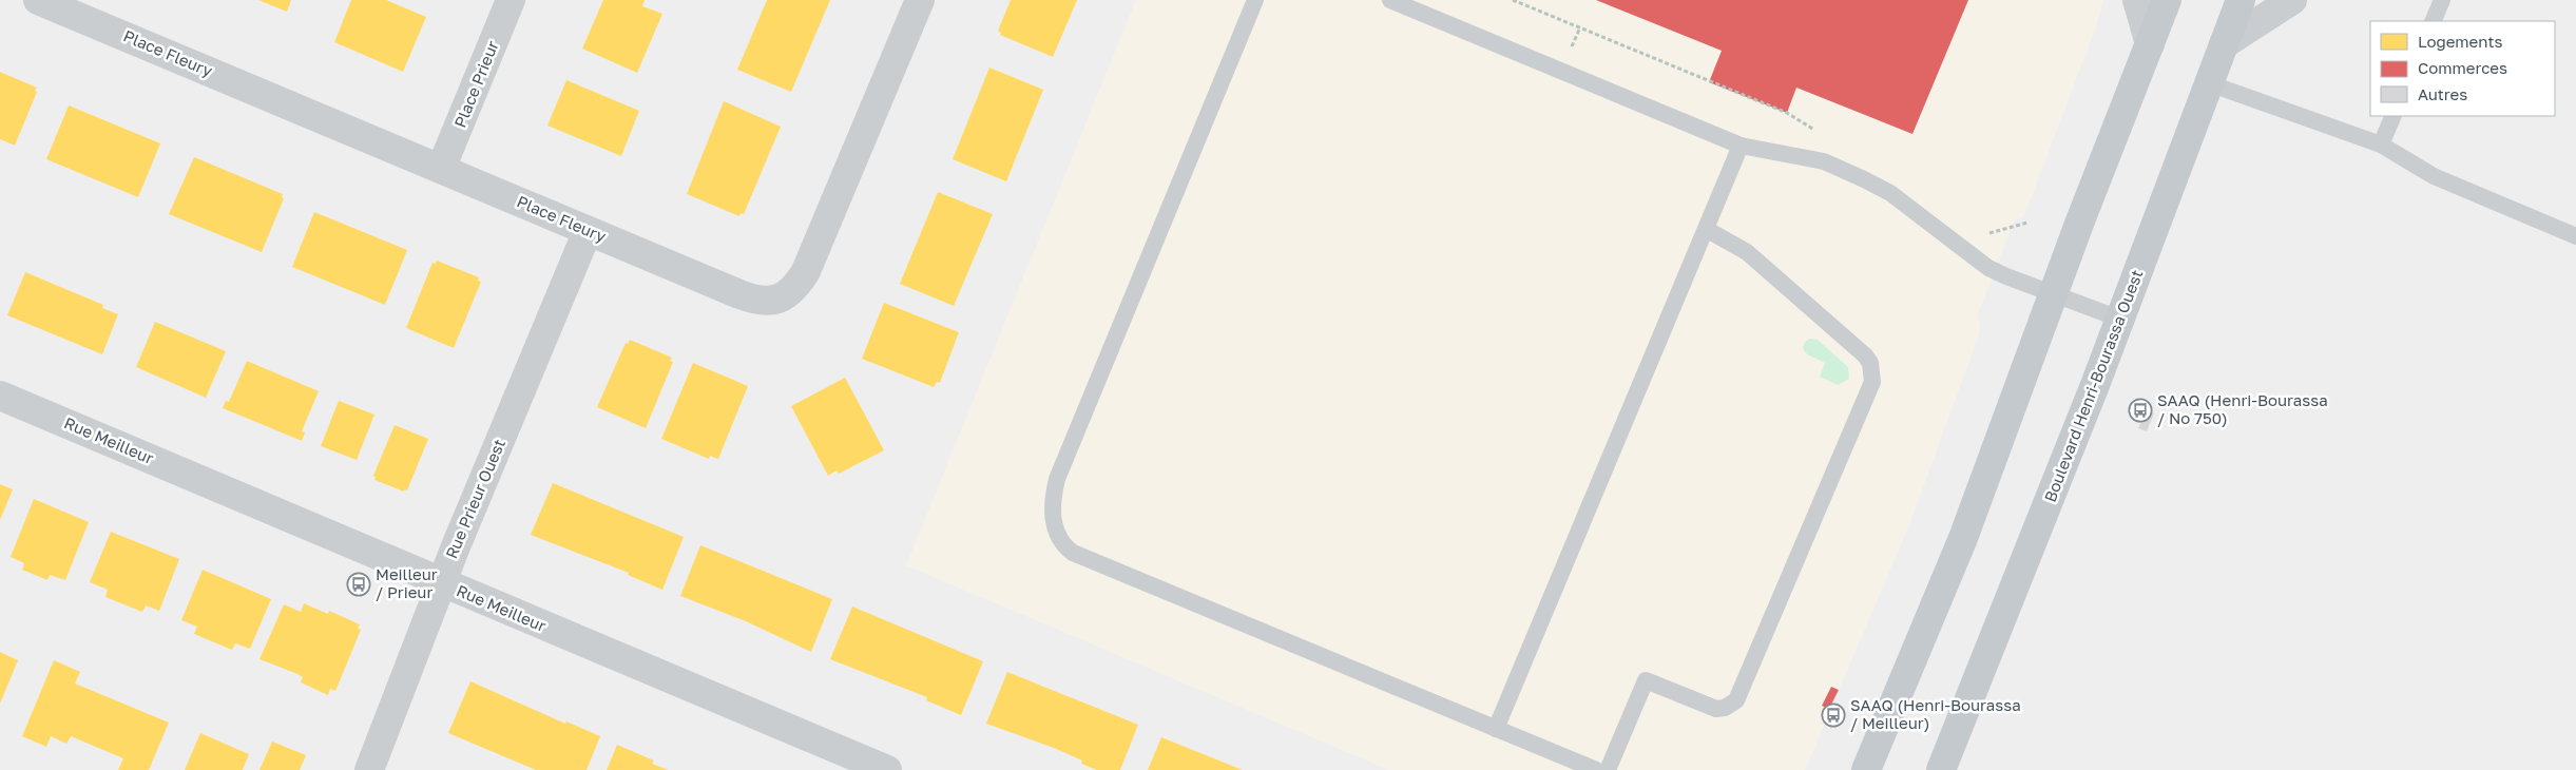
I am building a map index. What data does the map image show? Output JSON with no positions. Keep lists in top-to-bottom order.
{
  "streets": {
    "main road": ["Boulevard Henri-Bourassa Ouest"],
    "street": [
      "Place Fleury",
      "Place Prieur",
      "Rue Meilleur",
      "Rue Prieur Ouest"
    ]
  },
  "crossings": [
    ["Place Fleury", "Place Prieur"],
    ["Place Fleury", "Rue Prieur Ouest"],
    ["Rue Meilleur", "Rue Prieur Ouest"]
  ],
  "places": {
    "bus stop": ["SAAQ (Henri-Bourassa / No 750)", "Meilleur / Prieur", "SAAQ (Henri-Bourassa / Meilleur)"]
  },
  "legend": ["Logements", "Commerces", "Autres"]
}
